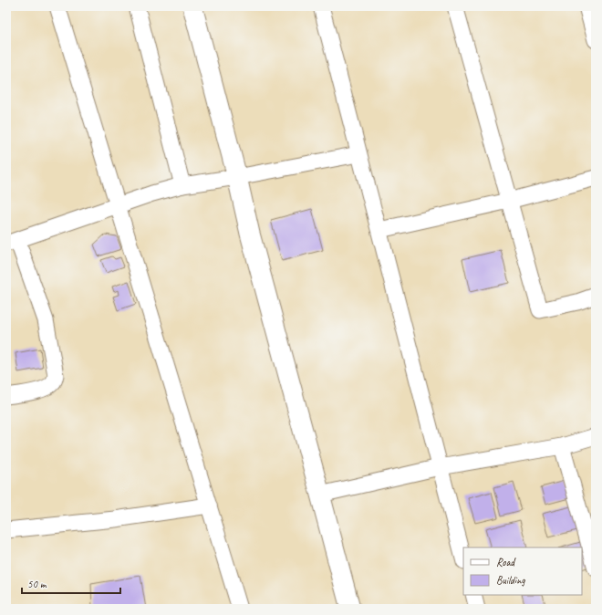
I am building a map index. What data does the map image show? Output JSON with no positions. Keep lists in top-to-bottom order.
{
  "legend": ["Road", "Building"],
  "scale_bar": "50 m"
}
